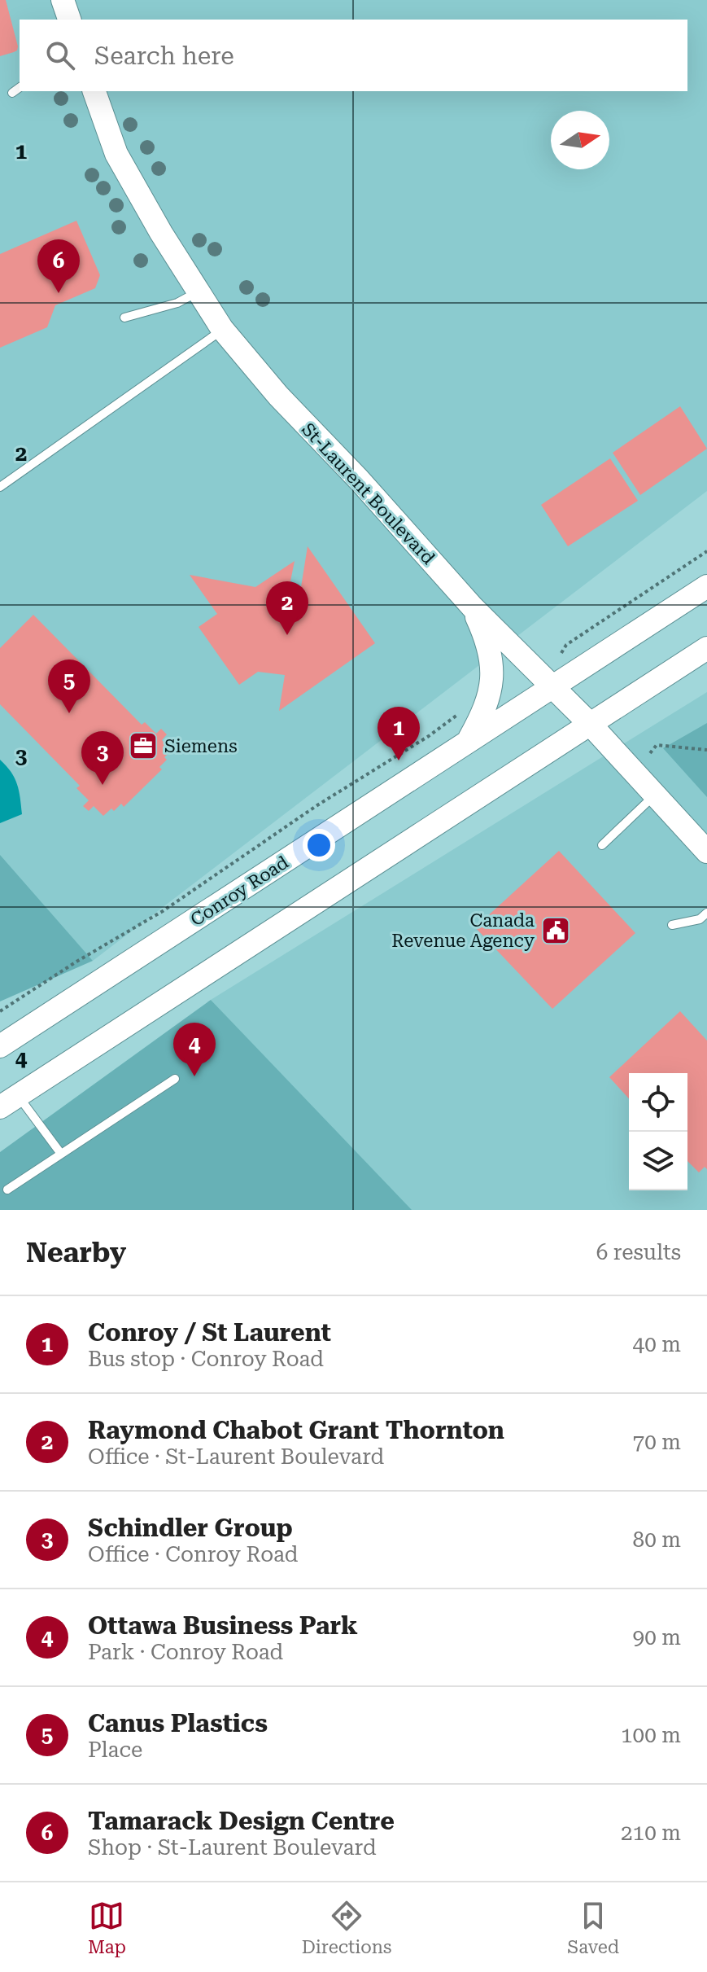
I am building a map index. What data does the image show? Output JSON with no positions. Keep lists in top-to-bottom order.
{
  "streets": {
    "main road": ["St-Laurent Boulevard", "Conroy Road"]
  },
  "crossings": [
    ["St-Laurent Boulevard", "Conroy Road"]
  ],
  "places": {
    "office": ["Siemens"],
    "public building": ["Canada Revenue Agency"]
  },
  "north": "right",
  "page": {
    "search": "Search here",
    "pins": [
      "6",
      "2",
      "5",
      "1",
      "3",
      "4"
    ],
    "heading": ["Nearby", "6 results"],
    "list": [
      {
        "mark": "1",
        "name": "Conroy / St Laurent",
        "note": "Bus stop · Conroy Road",
        "value": "40 m"
      },
      {
        "mark": "2",
        "name": "Raymond Chabot Grant Thornton",
        "note": "Office · St-Laurent Boulevard",
        "value": "70 m"
      },
      {
        "mark": "3",
        "name": "Schindler Group",
        "note": "Office · Conroy Road",
        "value": "80 m"
      },
      {
        "mark": "4",
        "name": "Ottawa Business Park",
        "note": "Park · Conroy Road",
        "value": "90 m"
      },
      {
        "mark": "5",
        "name": "Canus Plastics",
        "note": "Place",
        "value": "100 m"
      },
      {
        "mark": "6",
        "name": "Tamarack Design Centre",
        "note": "Shop · St-Laurent Boulevard",
        "value": "210 m"
      }
    ],
    "nav": ["Map", "Directions", "Saved"]
  },
  "grid": {
    "rows": [
      "1",
      "2",
      "3",
      "4"
    ]
  }
}
